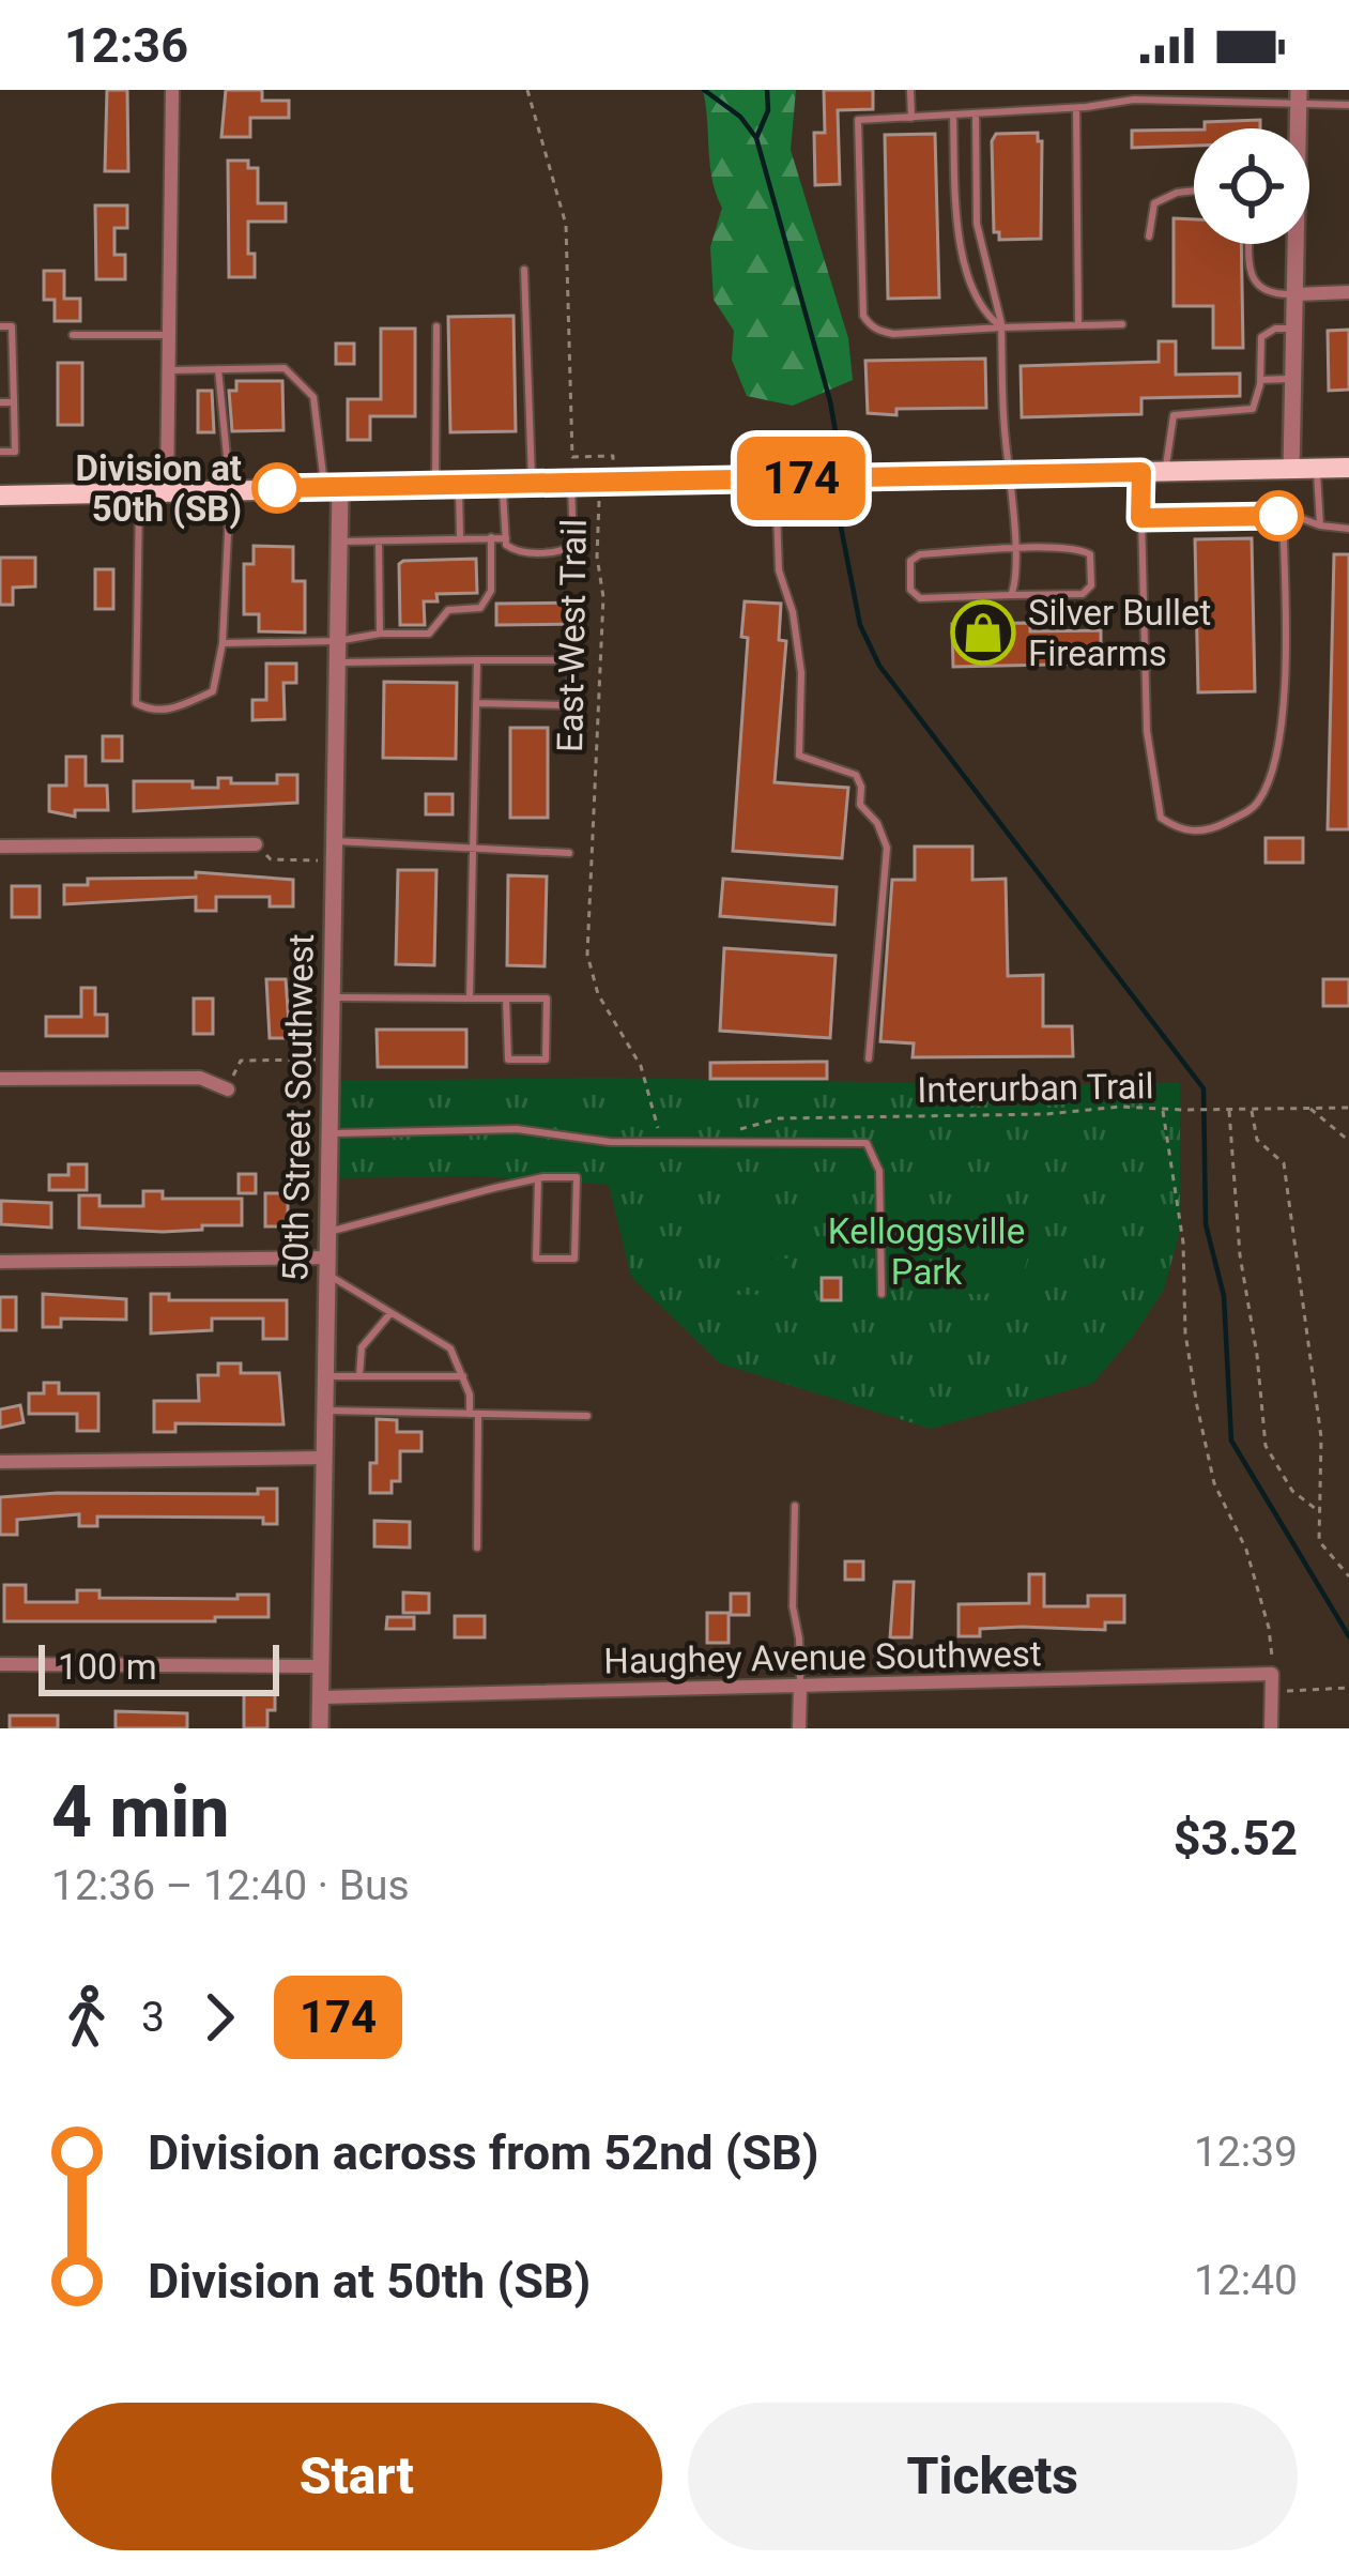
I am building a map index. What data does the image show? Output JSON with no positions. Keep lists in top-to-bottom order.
{
  "streets": {
    "street": ["50th Street Southwest", "Haughey Avenue Southwest"],
    "path": ["East-West Trail", "Interurban Trail"]
  },
  "crossings": [
    ["50th Street Southwest", "Haughey Avenue Southwest"]
  ],
  "parks": ["Kelloggsville Park"],
  "places": {
    "other": ["Division at 50th (SB)"],
    "shop": ["Silver Bullet Firearms"]
  },
  "lines": ["bus line 174"],
  "scale_bar": "100 m",
  "page": {
    "status": "12:36",
    "on_map": "174",
    "scale": "100 m",
    "heading": ["4 min", "12:36 – 12:40 · Bus", "$3.52"],
    "legs": ["3", "174"],
    "list": [
      {
        "name": "Division across from 52nd (SB)",
        "value": "12:39"
      },
      {
        "name": "Division at 50th (SB)",
        "value": "12:40"
      }
    ],
    "buttons": ["Start", "Tickets"]
  }
}
